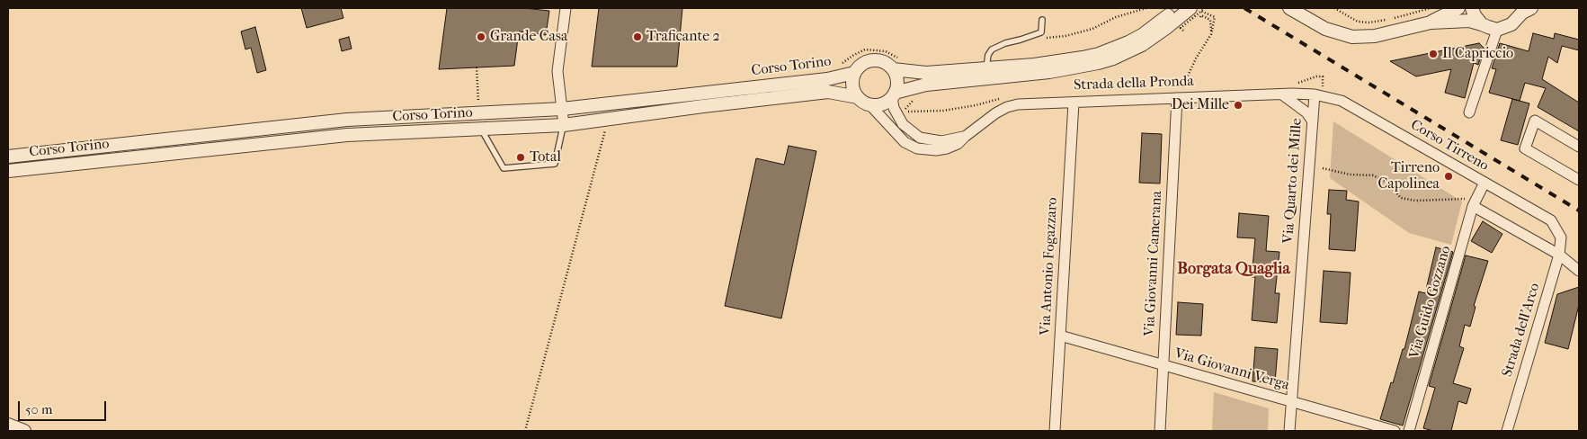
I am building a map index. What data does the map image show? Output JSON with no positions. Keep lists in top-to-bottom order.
{
  "streets": {
    "street": [
      "Corso Torino",
      "Strada della Pronda",
      "Corso Tirreno",
      "Via Quarto dei Mille",
      "Via Giovanni Camerana",
      "Via Antonio Fogazzaro",
      "Via Guido Gozzano",
      "Strada dell'Arco",
      "Via Giovanni Verga"
    ]
  },
  "crossings": [
    ["Corso Torino", "Strada della Pronda"],
    ["Strada della Pronda", "Corso Tirreno"],
    ["Strada della Pronda", "Via Quarto dei Mille"],
    ["Strada della Pronda", "Via Giovanni Camerana"],
    ["Strada della Pronda", "Via Antonio Fogazzaro"],
    ["Corso Tirreno", "Via Quarto dei Mille"],
    ["Corso Tirreno", "Via Guido Gozzano"],
    ["Corso Tirreno", "Strada dell'Arco"],
    ["Via Quarto dei Mille", "Via Giovanni Verga"],
    ["Via Giovanni Camerana", "Via Giovanni Verga"],
    ["Via Antonio Fogazzaro", "Via Giovanni Verga"]
  ],
  "districts": ["Borgata Quaglia"],
  "places": [
    "Grande Casa",
    "Traficante 2",
    "Il Capriccio",
    "Dei Mille",
    "Total",
    "Tirreno Capolinea"
  ],
  "scale_bar": "50 m"
}
